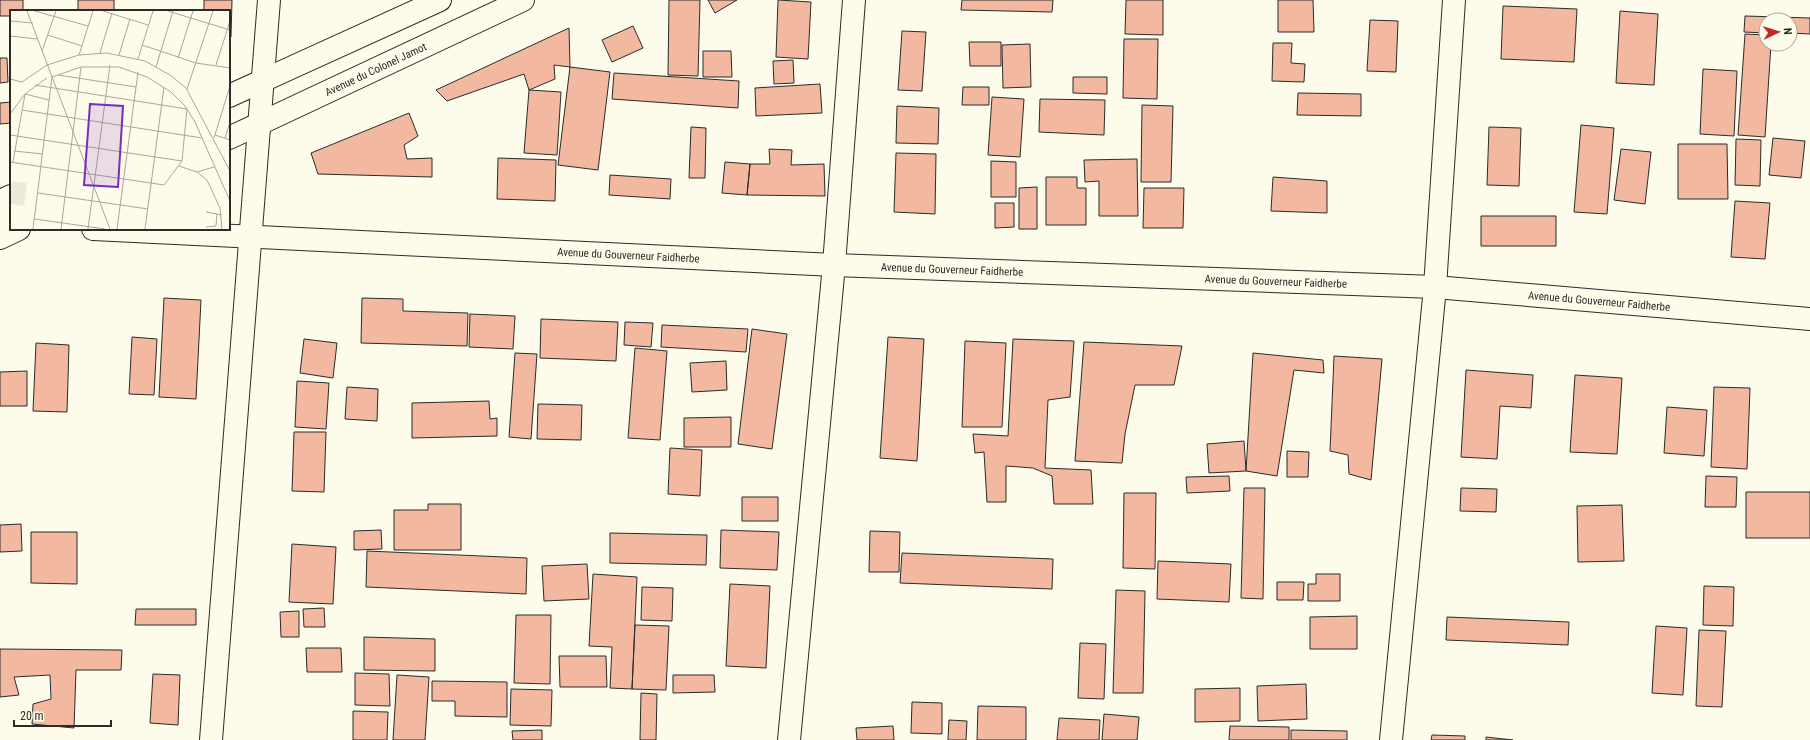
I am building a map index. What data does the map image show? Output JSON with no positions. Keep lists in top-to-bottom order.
{
  "streets": {
    "street": ["Avenue du Colonel Jamot", "Avenue du Gouverneur Faidherbe"]
  },
  "scale_bar": "20 m",
  "north": "right"
}
